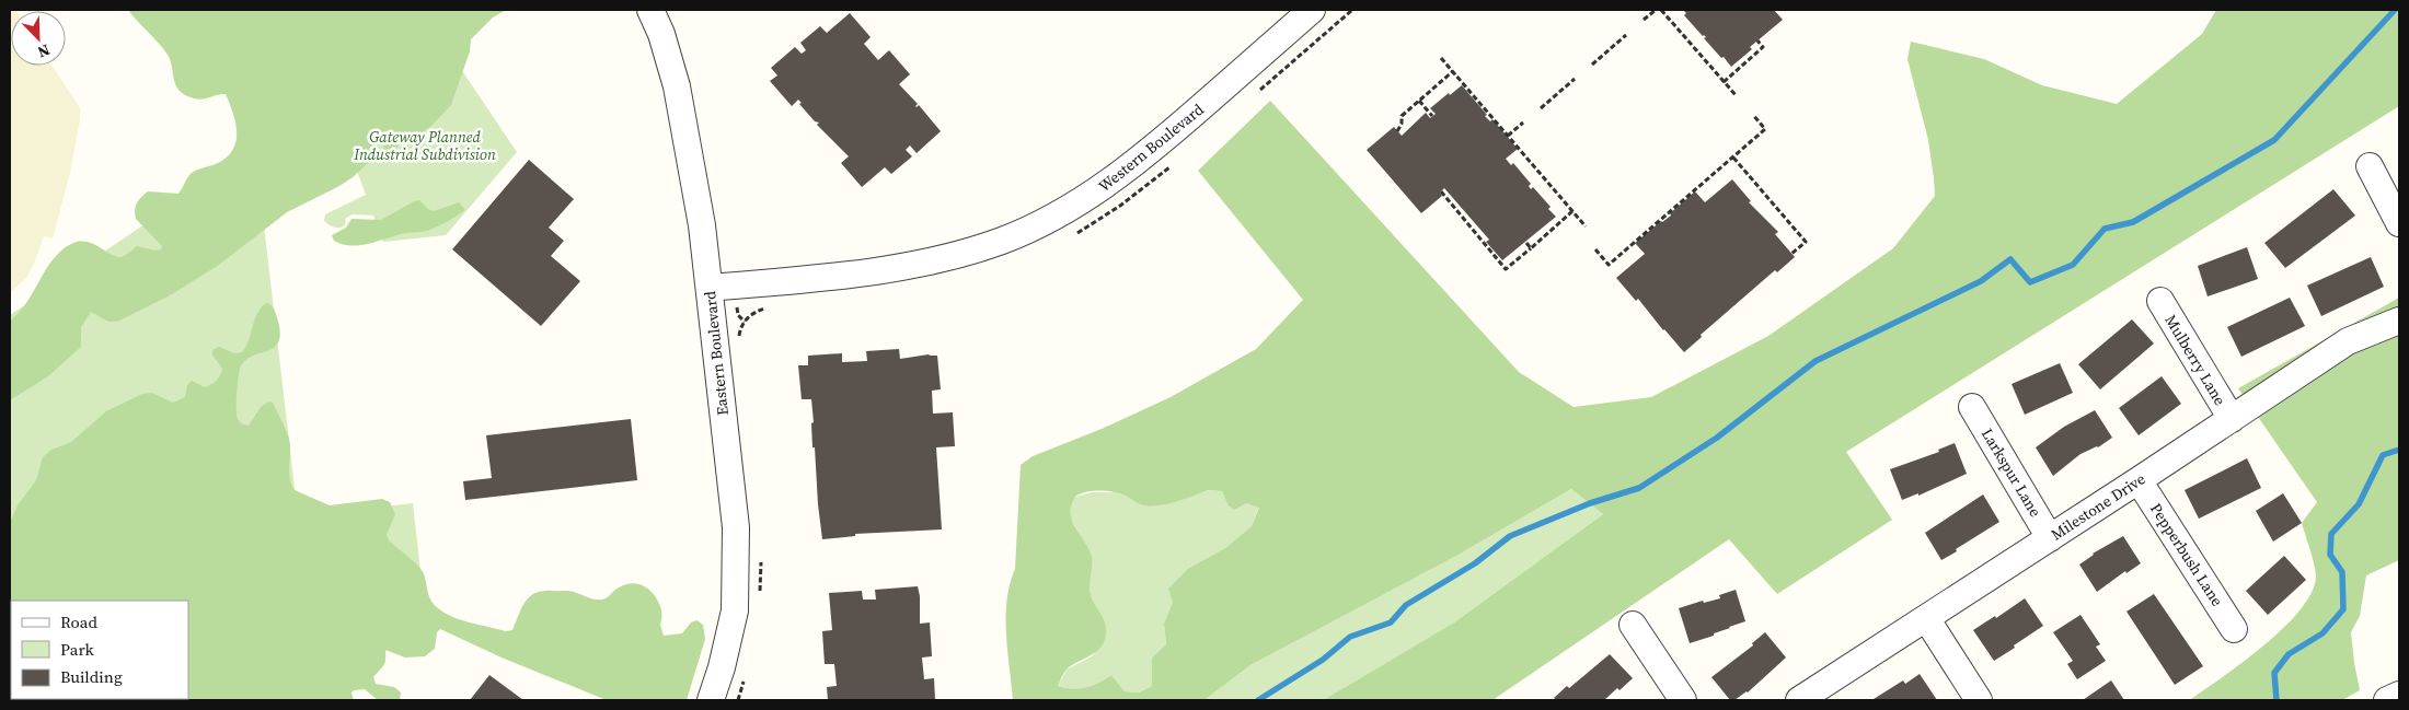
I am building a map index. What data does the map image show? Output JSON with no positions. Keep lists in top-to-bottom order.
{
  "streets": {
    "street": [
      "Western Boulevard",
      "Eastern Boulevard",
      "Mulberry Lane",
      "Larkspur Lane",
      "Milestone Drive",
      "Pepperbush Lane"
    ]
  },
  "crossings": [
    ["Western Boulevard", "Eastern Boulevard"],
    ["Mulberry Lane", "Milestone Drive"],
    ["Larkspur Lane", "Milestone Drive"],
    ["Milestone Drive", "Pepperbush Lane"]
  ],
  "parks": ["Gateway Planned Industrial Subdivision"],
  "legend": ["Road", "Park", "Building"],
  "north": "bottom right"
}
